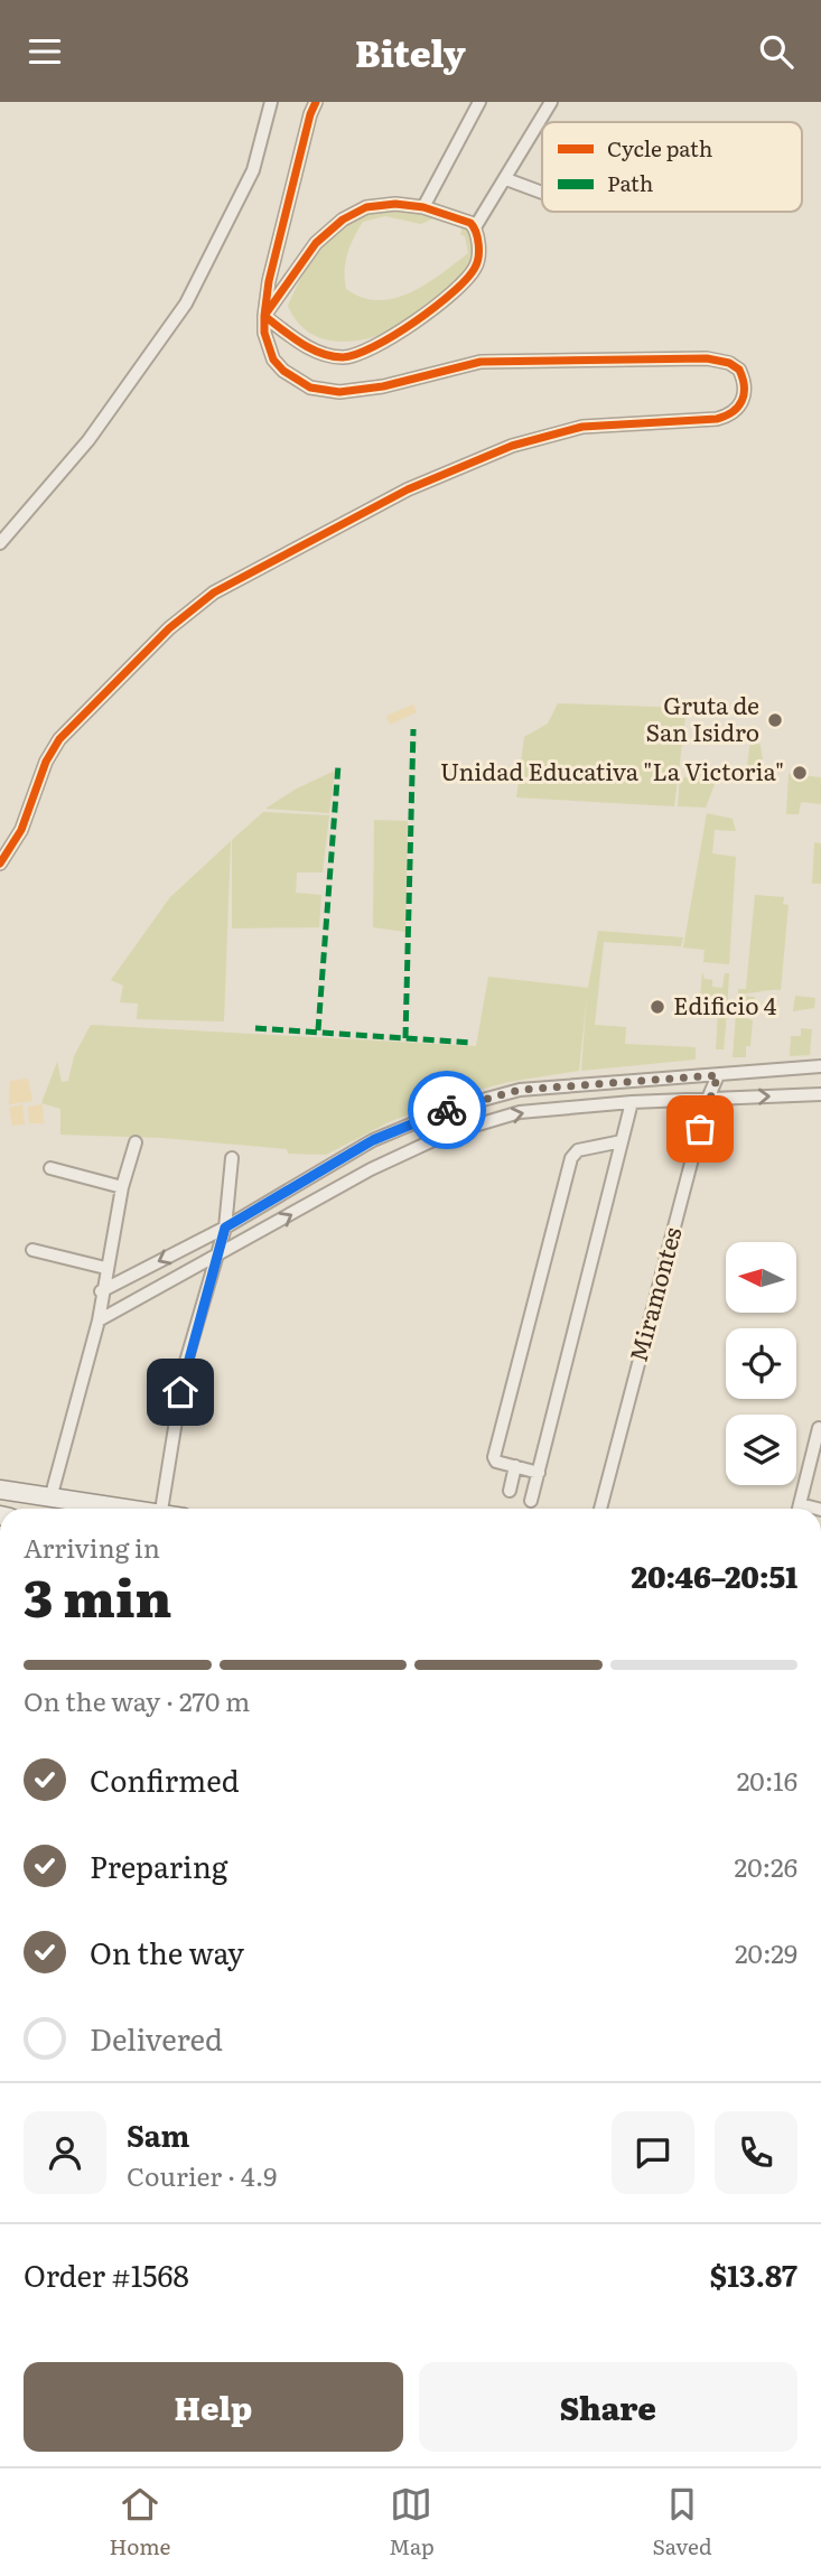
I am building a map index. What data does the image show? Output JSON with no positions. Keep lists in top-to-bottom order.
{
  "streets": {
    "street": ["Miramontes"]
  },
  "places": ["Gruta de San Isidro", "Unidad Educativa \"La Victoria\"", "Edificio 4"],
  "legend": ["Cycle path", "Path"],
  "north": "left",
  "page": {
    "header": "Bitely",
    "heading": ["3 min", "Arriving in", "20:46–20:51"],
    "panel": [
      "Sam",
      "Courier · 4.9",
      "Order #1568",
      "$13.87"
    ],
    "bar": "On the way · 270 m",
    "list": [
      ["Confirmed", "20:16"],
      ["Preparing", "20:26"],
      ["On the way", "20:29"],
      "Delivered"
    ],
    "buttons": ["Help", "Share"],
    "tabs": ["Home", "Map", "Saved"]
  }
}
